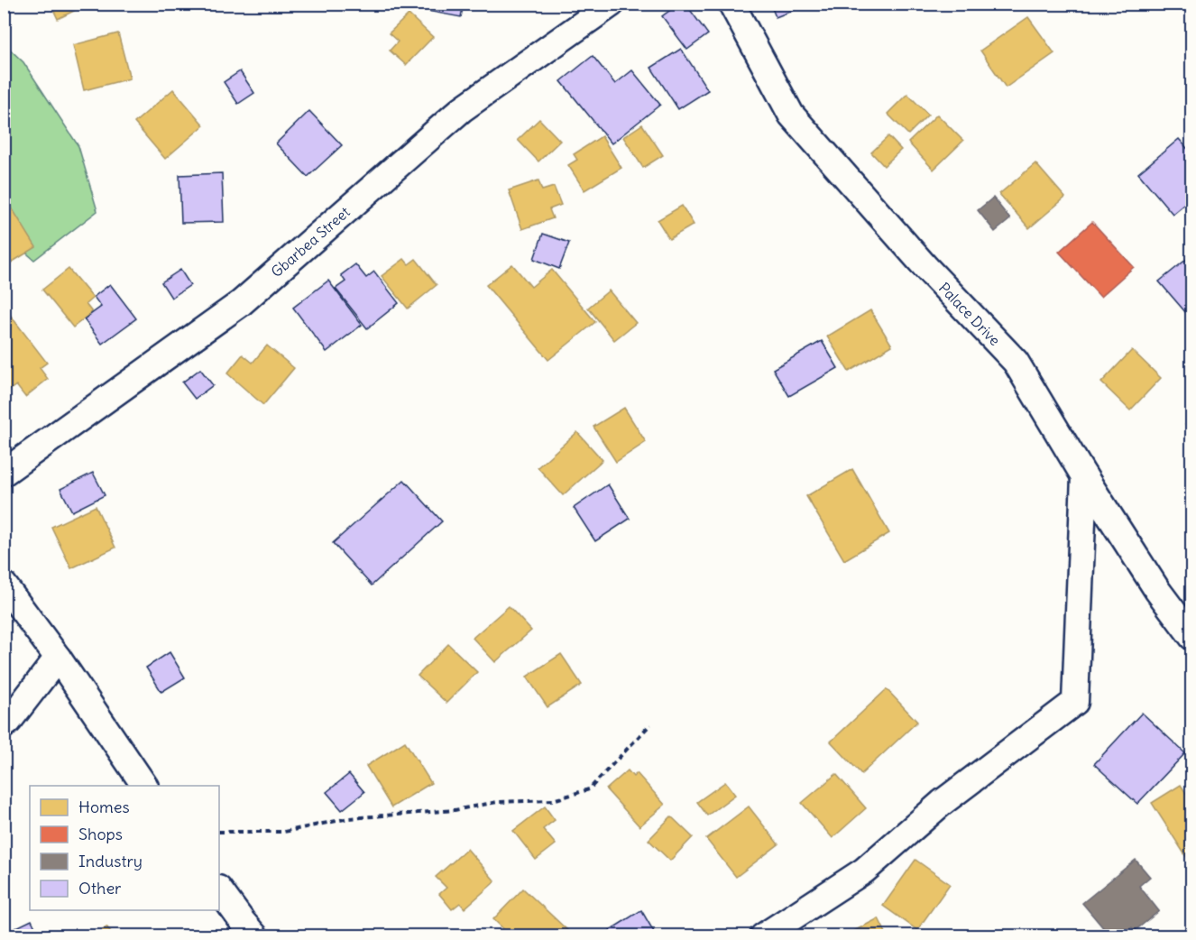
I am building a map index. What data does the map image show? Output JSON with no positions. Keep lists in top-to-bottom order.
{
  "streets": {
    "street": ["Gbarbea Street", "Palace Drive"]
  },
  "legend": [
    "Homes",
    "Shops",
    "Industry",
    "Other"
  ]
}
